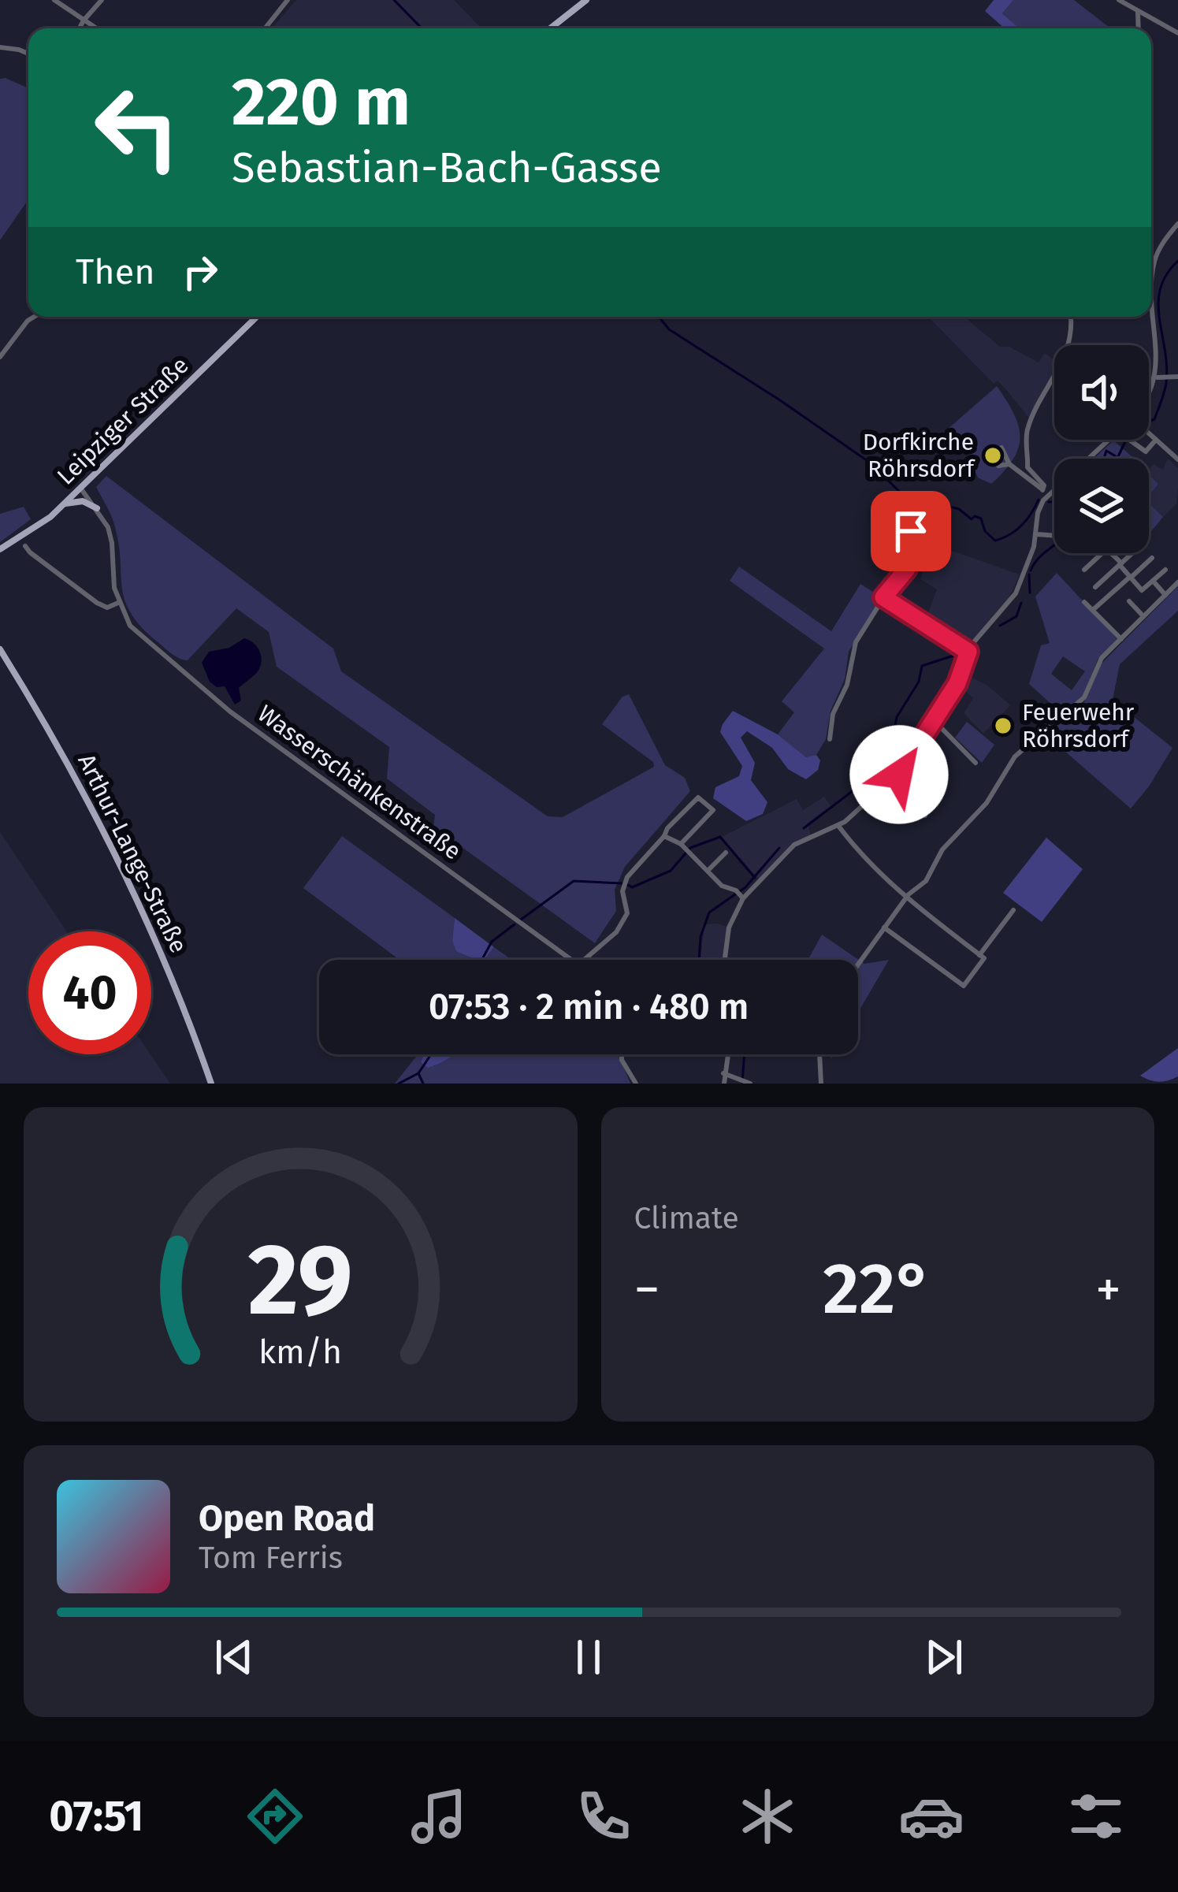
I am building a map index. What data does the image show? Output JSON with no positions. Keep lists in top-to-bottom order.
{
  "streets": {
    "main road": ["Leipziger Straße", "Arthur-Lange-Straße"],
    "street": ["Wasserschänkenstraße"]
  },
  "places": ["Dorfkirche Röhrsdorf", "Feuerwehr Röhrsdorf"],
  "page": {
    "turn": ["220 m", "Sebastian-Bach-Gasse"],
    "then": "Then",
    "limit": "40",
    "trip": "07:53 · 2 min · 480 m",
    "tile": "Climate",
    "heat": ["−", "22°", "+"],
    "song": ["Open Road", "Tom Ferris"],
    "tabs": "07:51",
    "gauge": ["29", "km/h"]
  }
}
